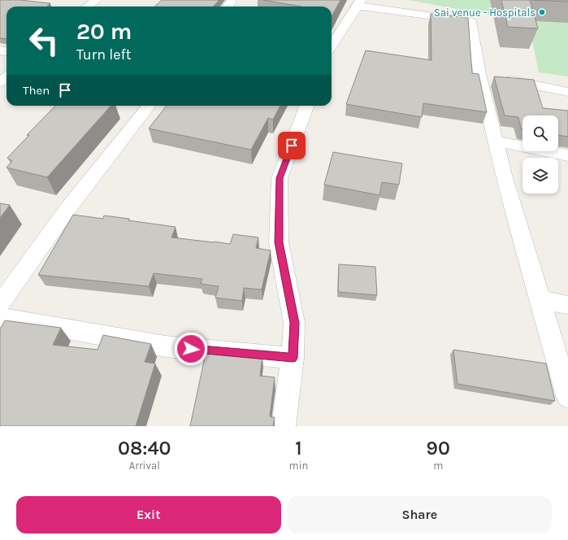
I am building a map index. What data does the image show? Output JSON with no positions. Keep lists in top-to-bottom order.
{
  "places": ["Sai venue - Hospitals"],
  "page": {
    "turn": ["20 m", "Turn left"],
    "then": "Then",
    "eta": [
      "08:40",
      "Arrival",
      "1",
      "min",
      "90",
      "m"
    ],
    "buttons": ["Exit", "Share"]
  }
}
